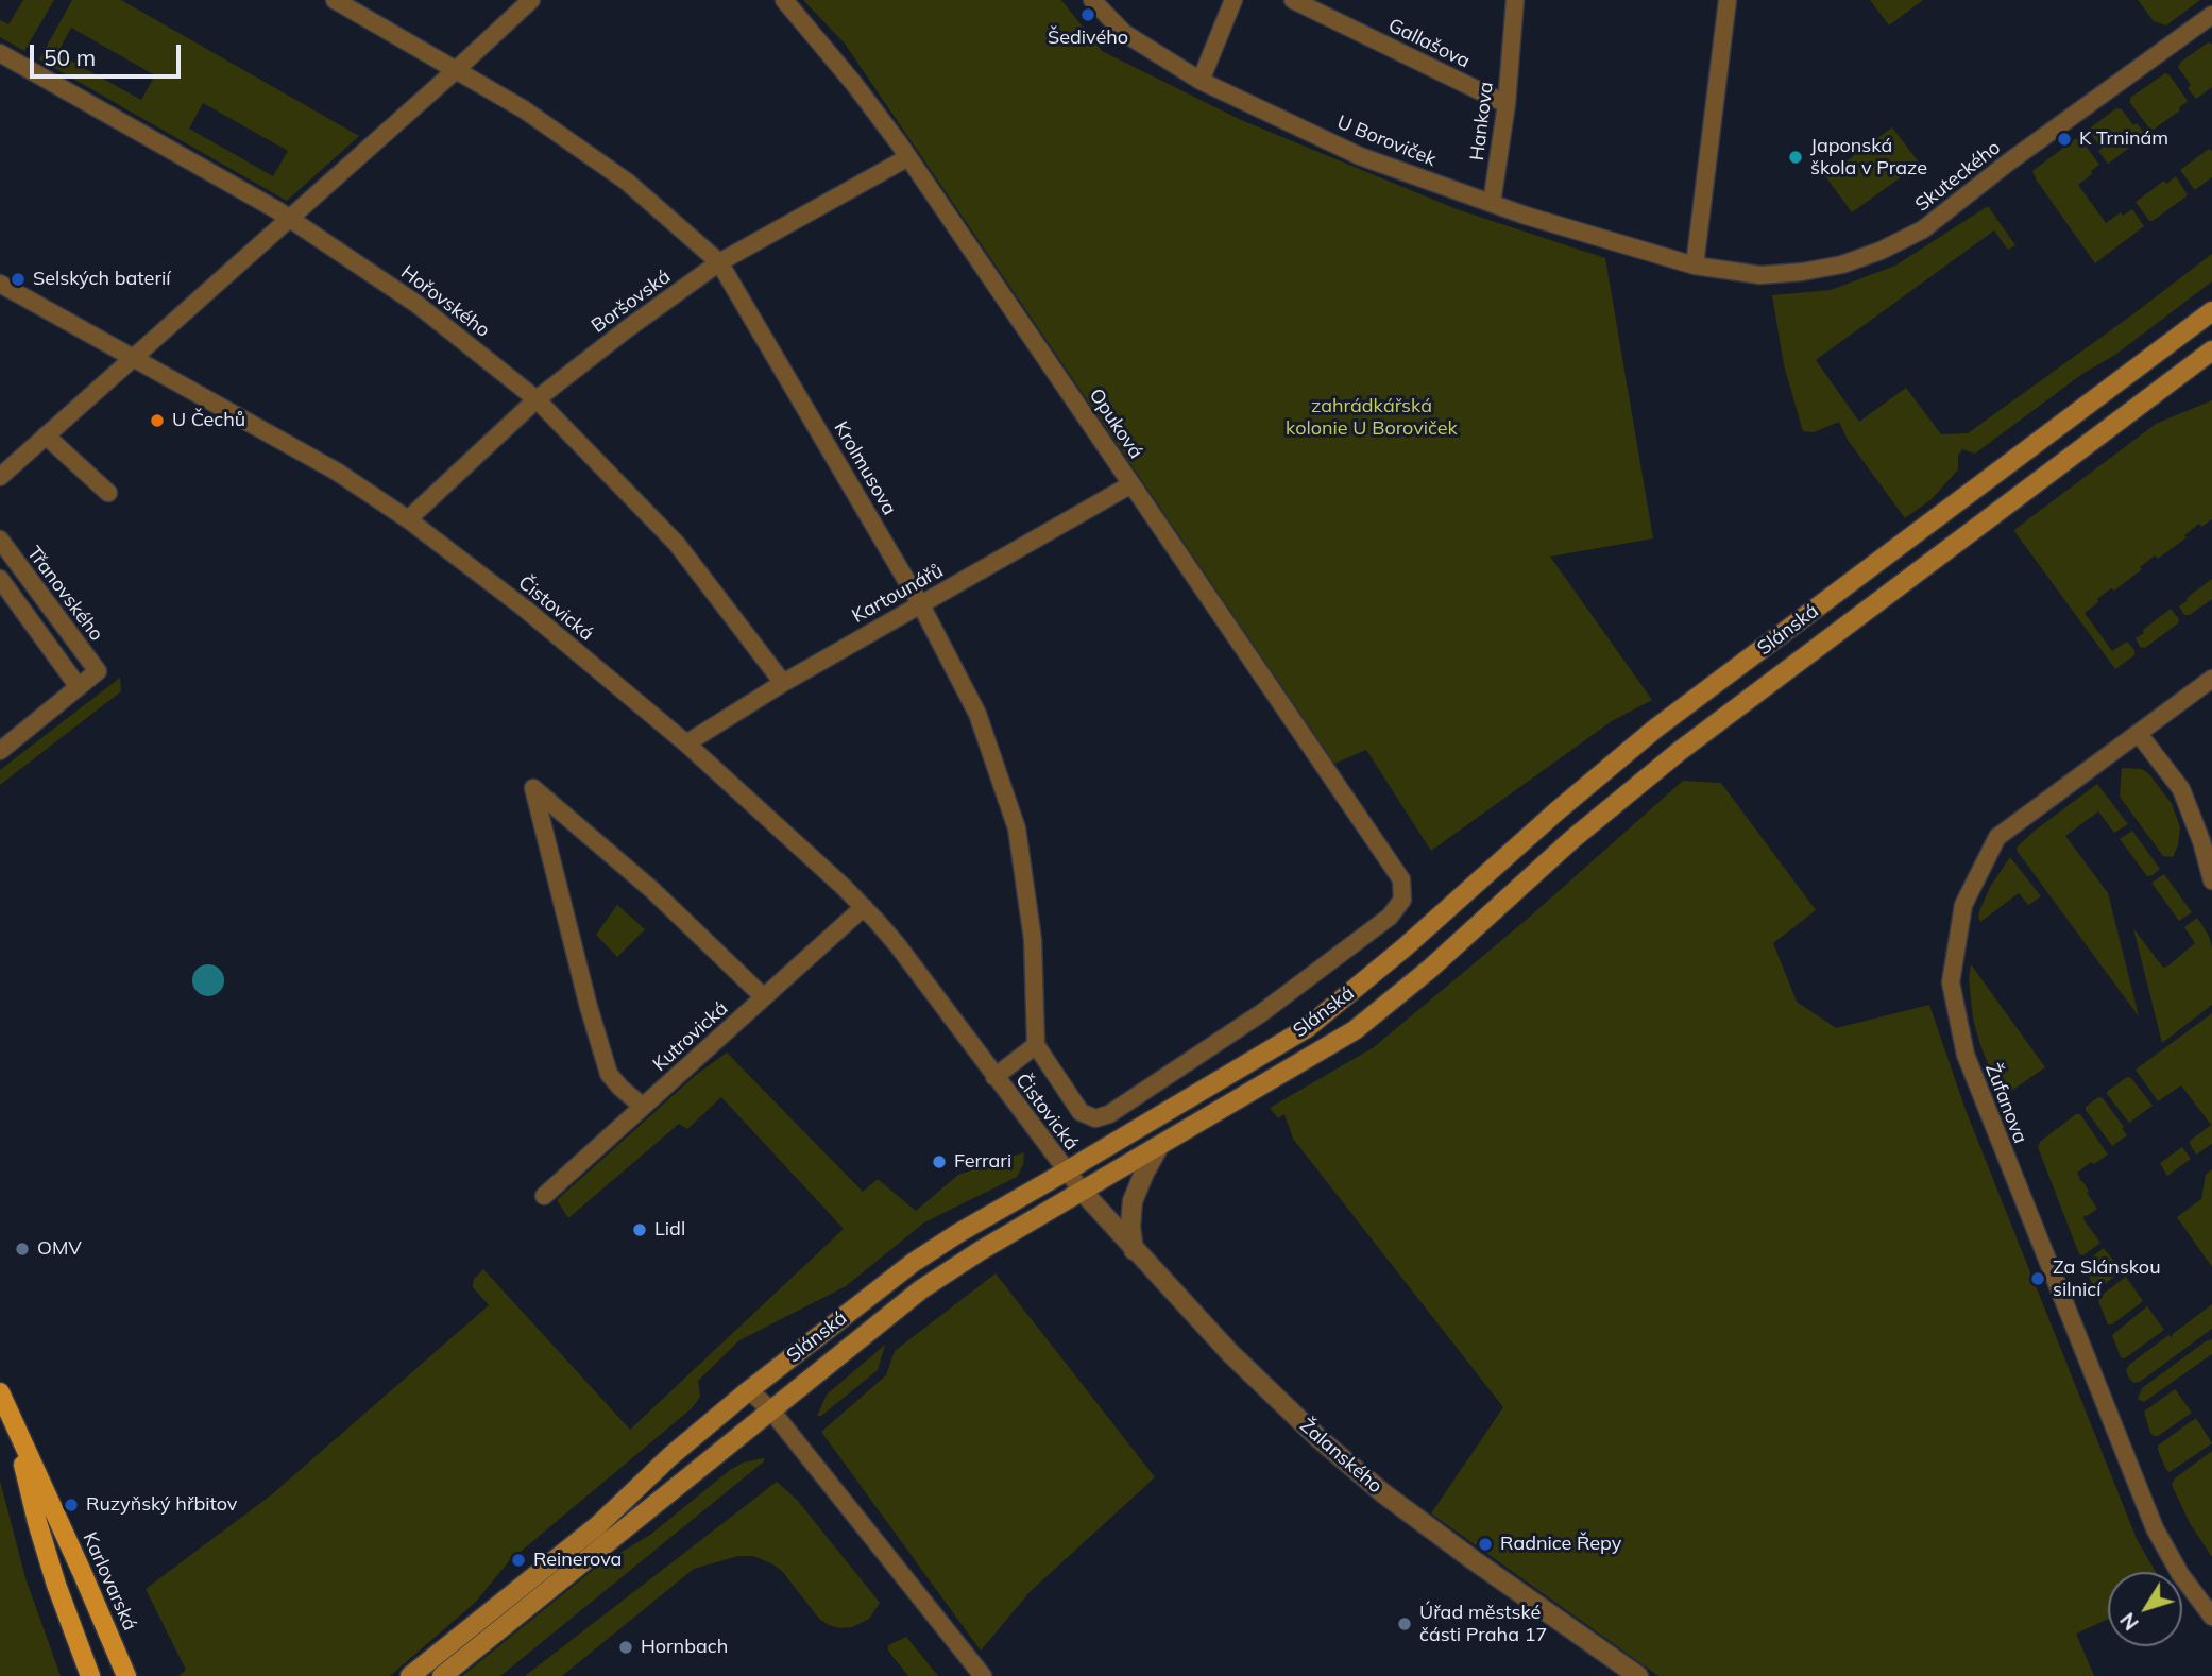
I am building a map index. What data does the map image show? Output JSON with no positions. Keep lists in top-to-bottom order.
{
  "streets": {
    "main road": ["Slánská", "Karlovarská"],
    "street": [
      "Gallašova",
      "Hankova",
      "U Boroviček",
      "Skuteckého",
      "Hořovského",
      "Boršovská",
      "Opuková",
      "Krolmusova",
      "Třanovského",
      "Kartounářů",
      "Čistovická",
      "Kutrovická",
      "Žufanova",
      "Žalanského"
    ]
  },
  "crossings": [
    ["Gallašova", "Hankova"],
    ["Hankova", "U Boroviček"],
    ["U Boroviček", "Skuteckého"],
    ["Hořovského", "Boršovská"],
    ["Hořovského", "Kartounářů"],
    ["Boršovská", "Opuková"],
    ["Boršovská", "Krolmusova"],
    ["Boršovská", "Čistovická"],
    ["Opuková", "Kartounářů"],
    ["Opuková", "Slánská"],
    ["Krolmusova", "Kartounářů"],
    ["Krolmusova", "Čistovická"],
    ["Krolmusova", "Slánská"],
    ["Kartounářů", "Čistovická"],
    ["Čistovická", "Slánská"],
    ["Čistovická", "Kutrovická"],
    ["Čistovická", "Žalanského"],
    ["Slánská", "Žalanského"]
  ],
  "parks": ["zahrádkářská kolonie U Boroviček"],
  "places": [
    "Šedivého",
    "K Trninám",
    "Japonská škola v Praze",
    "Selských baterií",
    "U Čechů",
    "Ferrari",
    "Lidl",
    "OMV",
    "Za Slánskou silnicí",
    "Ruzyňský hřbitov",
    "Radnice Řepy",
    "Reinerova",
    "Úřad městské části Praha 17",
    "Hornbach"
  ],
  "scale_bar": "50 m",
  "north": "bottom left"
}
